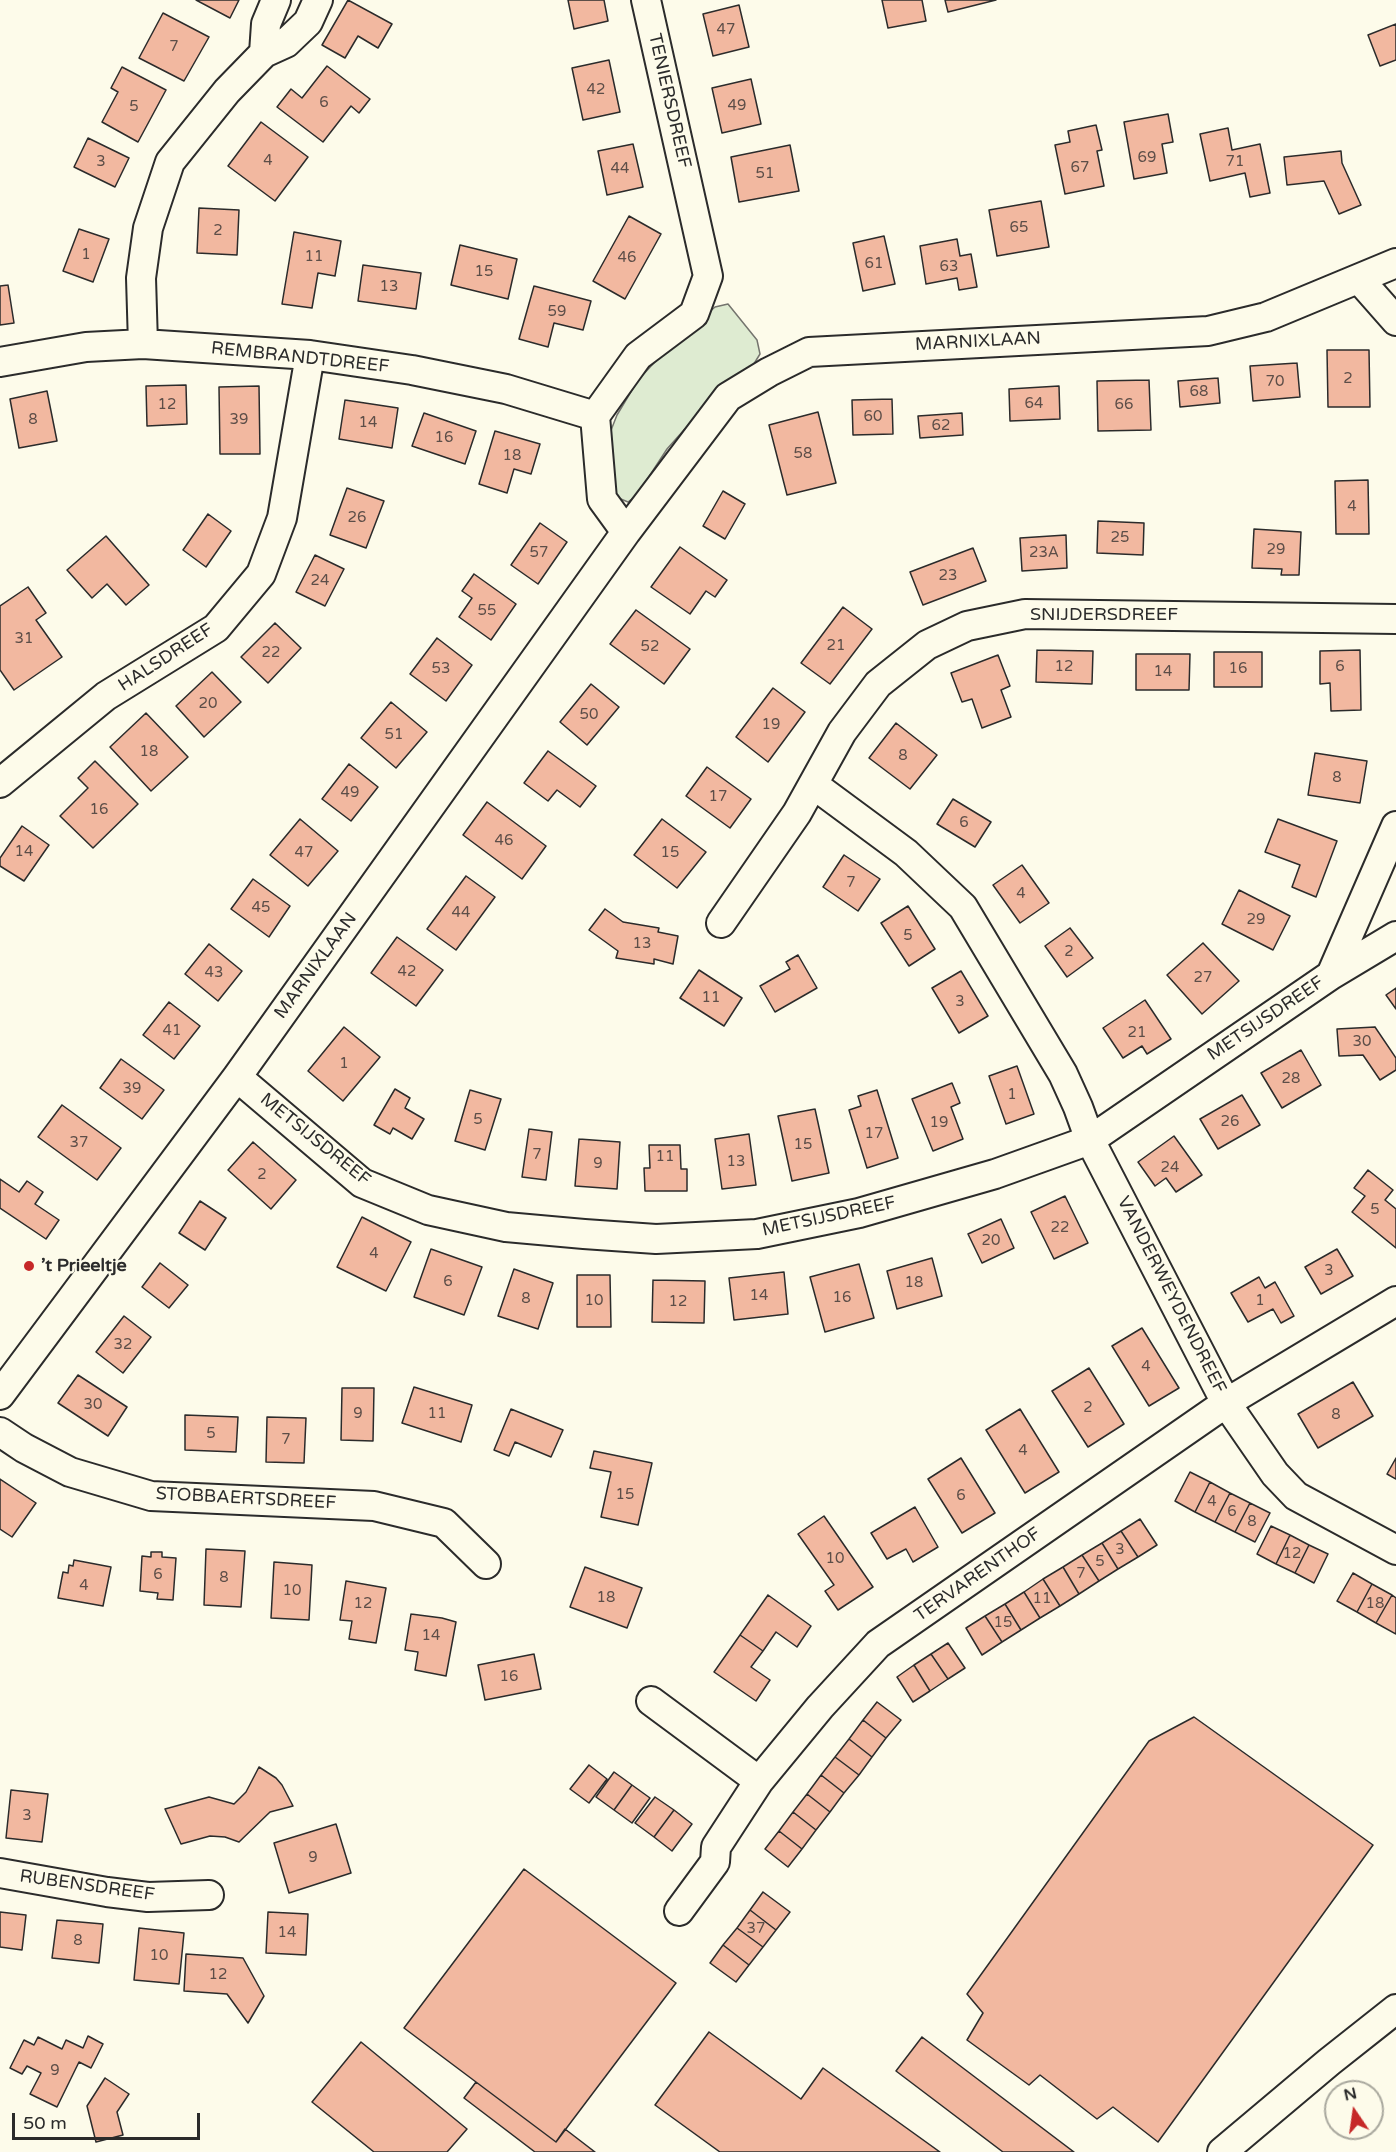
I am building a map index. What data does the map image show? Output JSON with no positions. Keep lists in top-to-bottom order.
{
  "streets": {
    "street": [
      "TENIERSDREEF",
      "MARNIXLAAN",
      "REMBRANDTDREEF",
      "SNIJDERSDREEF",
      "HALSDREEF",
      "METSIJSDREEF",
      "VANDERWEYDENDREEF",
      "STOBBAERTSDREEF",
      "TERVARENTHOF",
      "RUBENSDREEF"
    ]
  },
  "crossings": [
    ["TENIERSDREEF", "REMBRANDTDREEF"],
    ["MARNIXLAAN", "METSIJSDREEF"],
    ["REMBRANDTDREEF", "HALSDREEF"],
    ["METSIJSDREEF", "VANDERWEYDENDREEF"],
    ["VANDERWEYDENDREEF", "TERVARENTHOF"]
  ],
  "places": ["’t Prieeltje"],
  "house_numbers": [
    "47",
    "7",
    "42",
    "6",
    "49",
    "5",
    "69",
    "4",
    "3",
    "71",
    "67",
    "44",
    "51",
    "65",
    "2",
    "1",
    "11",
    "46",
    "61",
    "63",
    "15",
    "13",
    "59",
    "2",
    "70",
    "68",
    "64",
    "12",
    "66",
    "60",
    "8",
    "39",
    "14",
    "62",
    "16",
    "58",
    "18",
    "4",
    "26",
    "25",
    "29",
    "57",
    "23A",
    "23",
    "24",
    "55",
    "31",
    "21",
    "52",
    "22",
    "12",
    "6",
    "53",
    "16",
    "14",
    "20",
    "50",
    "19",
    "51",
    "18",
    "8",
    "8",
    "49",
    "17",
    "16",
    "6",
    "46",
    "14",
    "47",
    "15",
    "7",
    "4",
    "45",
    "44",
    "29",
    "5",
    "13",
    "2",
    "42",
    "43",
    "27",
    "11",
    "3",
    "41",
    "21",
    "30",
    "1",
    "28",
    "39",
    "1",
    "5",
    "26",
    "19",
    "17",
    "37",
    "15",
    "7",
    "11",
    "13",
    "9",
    "24",
    "2",
    "5",
    "22",
    "20",
    "4",
    "3",
    "6",
    "18",
    "14",
    "16",
    "8",
    "10",
    "1",
    "12",
    "32",
    "4",
    "30",
    "2",
    "9",
    "11",
    "8",
    "5",
    "7",
    "4",
    "15",
    "6",
    "4",
    "6",
    "8",
    "3",
    "12",
    "10",
    "5",
    "7",
    "6",
    "8",
    "4",
    "10",
    "18",
    "11",
    "12",
    "18",
    "15",
    "14",
    "16",
    "3",
    "9",
    "37",
    "14",
    "8",
    "10",
    "12",
    "9"
  ],
  "scale_bar": "50 m",
  "north": "top"
}
